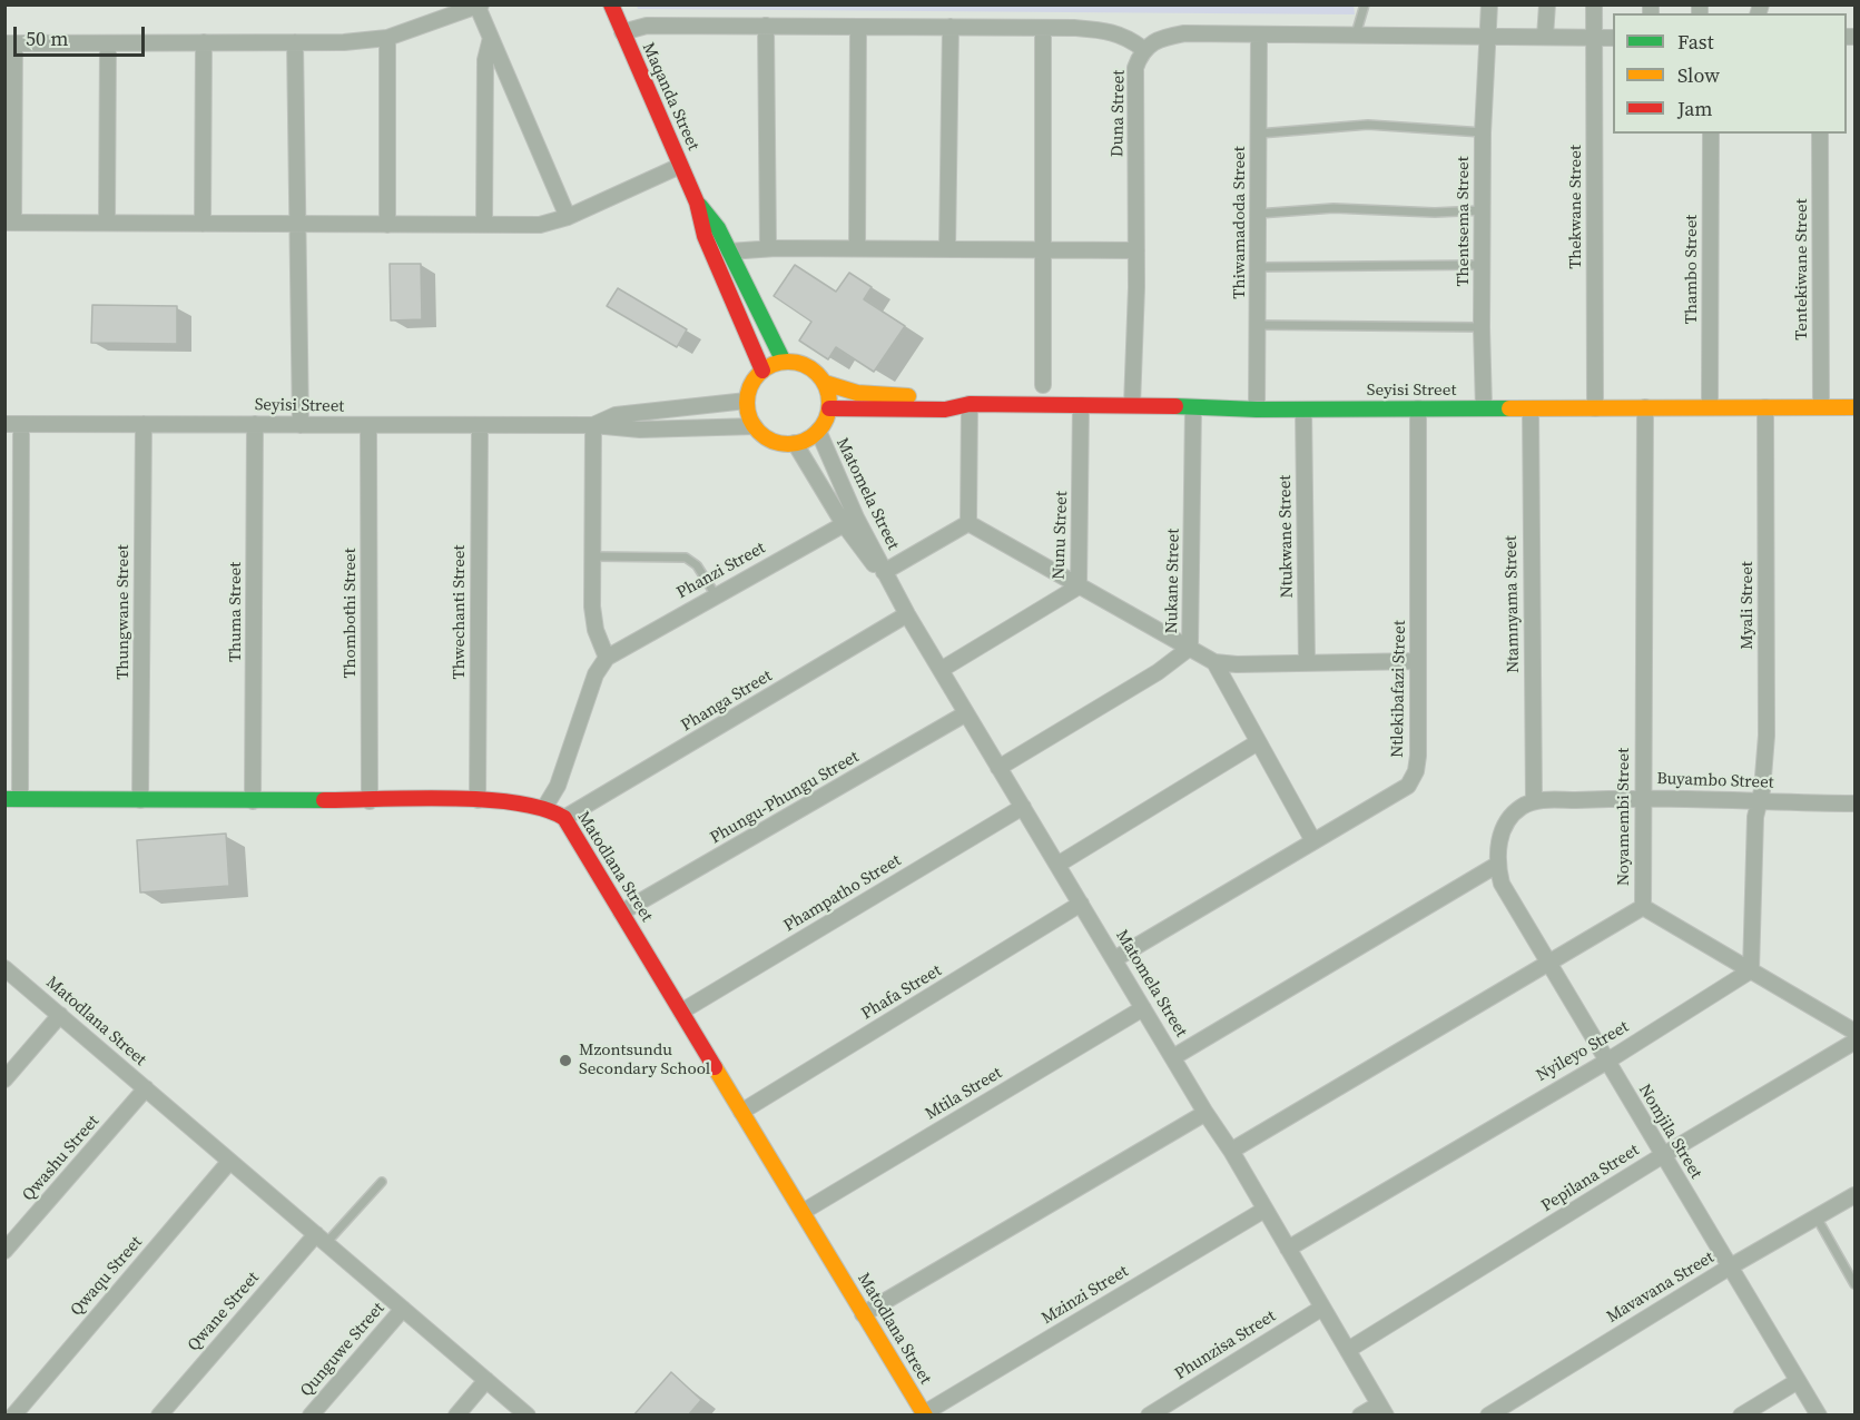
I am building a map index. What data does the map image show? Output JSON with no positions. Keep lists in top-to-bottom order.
{
  "streets": {
    "street": [
      "Maqanda Street",
      "Duna Street",
      "Thekwane Street",
      "Thentsema Street",
      "Thiwamadoda Street",
      "Thambo Street",
      "Tentekiwane Street",
      "Seyisi Street",
      "Matomela Street",
      "Nunu Street",
      "Ntukwane Street",
      "Phanzi Street",
      "Nukane Street",
      "Ntamnyama Street",
      "Myali Street",
      "Thungwane Street",
      "Thuma Street",
      "Thwechanti Street",
      "Thombothi Street",
      "Ntlekibafazi Street",
      "Phanga Street",
      "Buyambo Street",
      "Phungu-Phungu Street",
      "Noyamembi Street",
      "Matodlana Street",
      "Phampatho Street",
      "Phafa Street",
      "Nyileyo Street",
      "Mtila Street",
      "Nomjila Street",
      "Qwashu Street",
      "Pepilana Street",
      "Qwaqu Street",
      "Mavavana Street",
      "Mzinzi Street",
      "Qwane Street",
      "Phunzisa Street",
      "Qunguwe Street"
    ]
  },
  "crossings": [
    ["Maqanda Street", "Seyisi Street"],
    ["Maqanda Street", "Matomela Street"],
    ["Duna Street", "Seyisi Street"],
    ["Thekwane Street", "Seyisi Street"],
    ["Thentsema Street", "Seyisi Street"],
    ["Thiwamadoda Street", "Seyisi Street"],
    ["Thambo Street", "Seyisi Street"],
    ["Tentekiwane Street", "Seyisi Street"],
    ["Seyisi Street", "Matomela Street"],
    ["Seyisi Street", "Nunu Street"],
    ["Seyisi Street", "Ntukwane Street"],
    ["Seyisi Street", "Nukane Street"],
    ["Seyisi Street", "Ntamnyama Street"],
    ["Seyisi Street", "Myali Street"],
    ["Seyisi Street", "Thungwane Street"],
    ["Seyisi Street", "Thuma Street"],
    ["Seyisi Street", "Thwechanti Street"],
    ["Seyisi Street", "Thombothi Street"],
    ["Seyisi Street", "Ntlekibafazi Street"],
    ["Seyisi Street", "Noyamembi Street"],
    ["Matomela Street", "Nunu Street"],
    ["Matomela Street", "Phanzi Street"],
    ["Matomela Street", "Nukane Street"],
    ["Matomela Street", "Ntlekibafazi Street"],
    ["Matomela Street", "Phanga Street"],
    ["Matomela Street", "Phungu-Phungu Street"],
    ["Matomela Street", "Noyamembi Street"],
    ["Matomela Street", "Phampatho Street"],
    ["Matomela Street", "Phafa Street"],
    ["Matomela Street", "Nyileyo Street"],
    ["Matomela Street", "Mtila Street"],
    ["Matomela Street", "Pepilana Street"],
    ["Matomela Street", "Mzinzi Street"],
    ["Matomela Street", "Phunzisa Street"],
    ["Ntamnyama Street", "Buyambo Street"],
    ["Myali Street", "Buyambo Street"],
    ["Thungwane Street", "Matodlana Street"],
    ["Thuma Street", "Matodlana Street"],
    ["Thwechanti Street", "Matodlana Street"],
    ["Thombothi Street", "Matodlana Street"],
    ["Phanga Street", "Matodlana Street"],
    ["Buyambo Street", "Noyamembi Street"],
    ["Phungu-Phungu Street", "Matodlana Street"],
    ["Noyamembi Street", "Nomjila Street"],
    ["Matodlana Street", "Phampatho Street"],
    ["Matodlana Street", "Phafa Street"],
    ["Matodlana Street", "Mtila Street"],
    ["Matodlana Street", "Qwashu Street"],
    ["Matodlana Street", "Qwaqu Street"],
    ["Matodlana Street", "Mzinzi Street"],
    ["Matodlana Street", "Qwane Street"],
    ["Matodlana Street", "Qunguwe Street"],
    ["Nyileyo Street", "Nomjila Street"],
    ["Nomjila Street", "Pepilana Street"],
    ["Nomjila Street", "Mavavana Street"]
  ],
  "places": ["Mzontsundu Secondary School"],
  "legend": ["Fast", "Slow", "Jam"],
  "scale_bar": "50 m"
}
